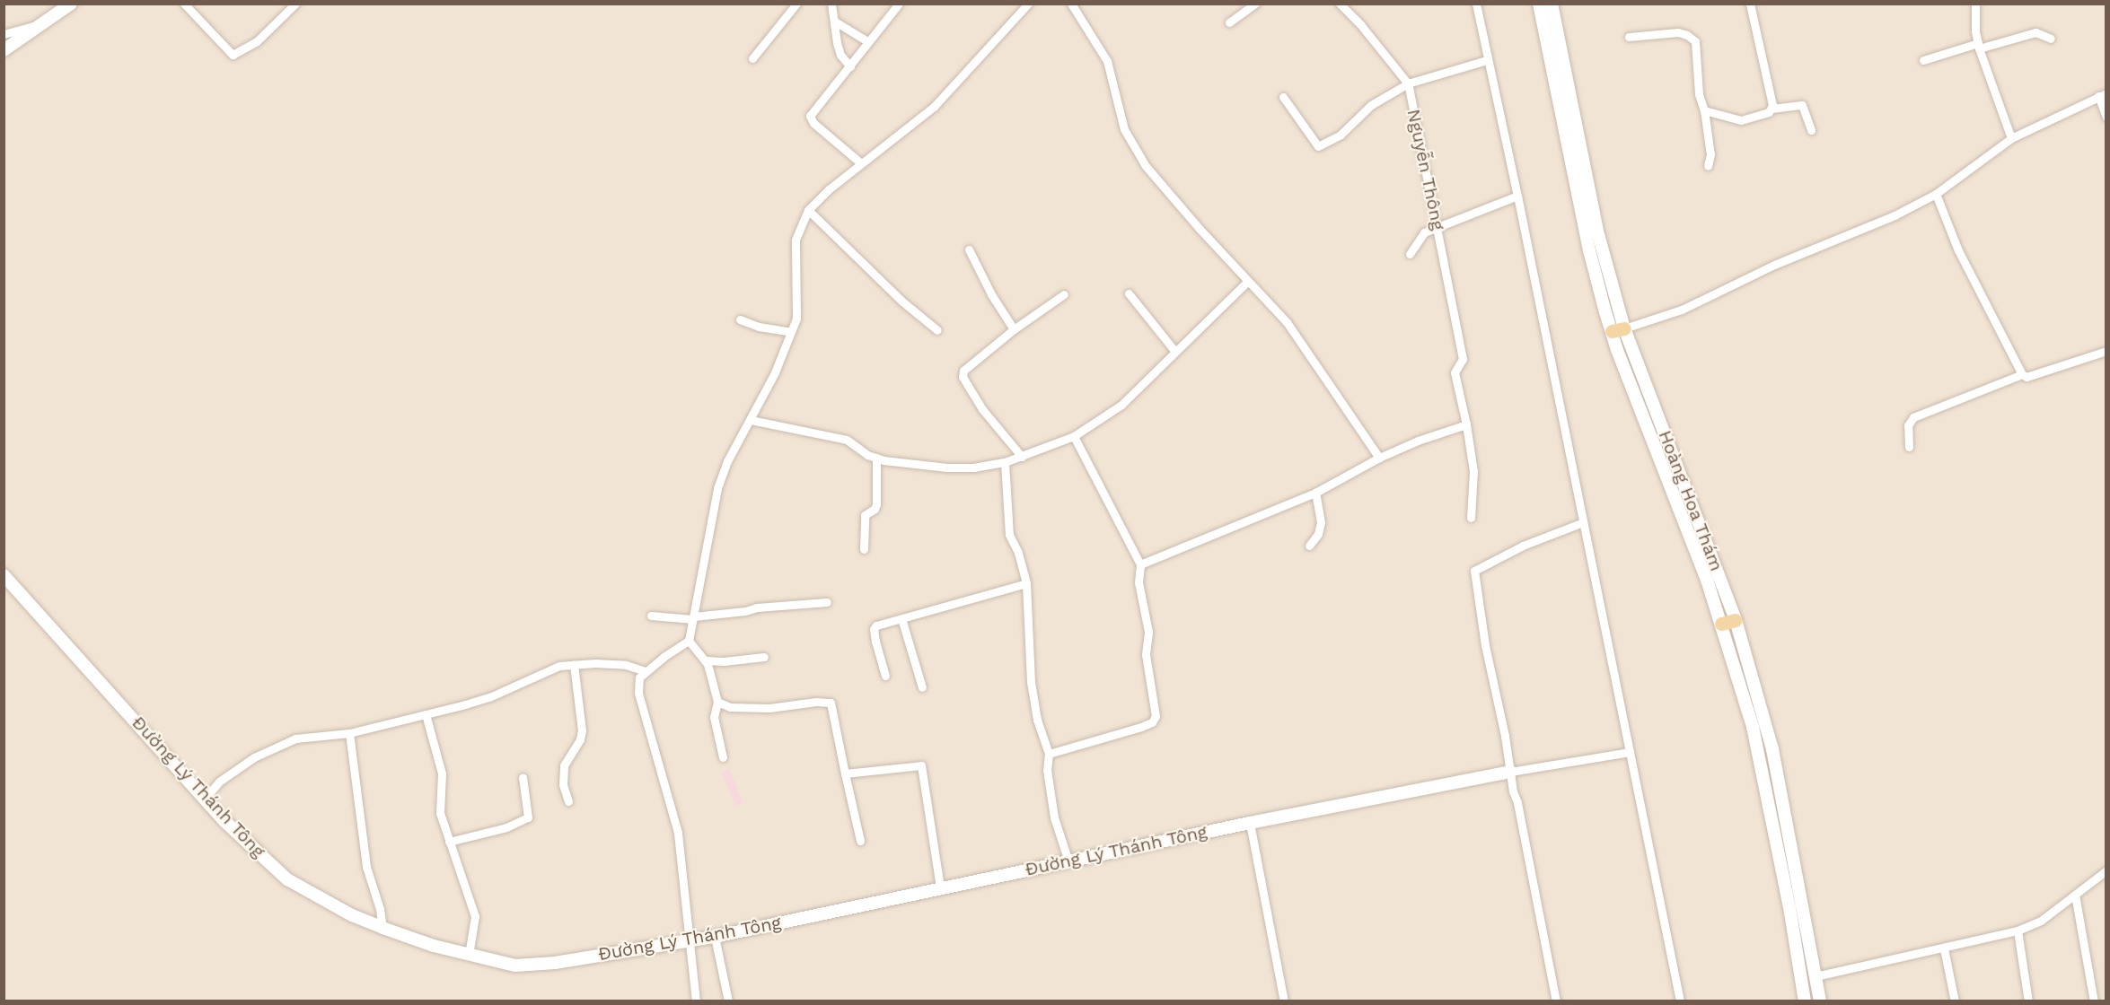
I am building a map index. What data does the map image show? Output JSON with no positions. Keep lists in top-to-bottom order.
{
  "streets": {
    "main road": ["Hoàng Hoa Thám", "Đường Lý Thánh Tông"],
    "street": ["Nguyễn Thông"]
  }
}
